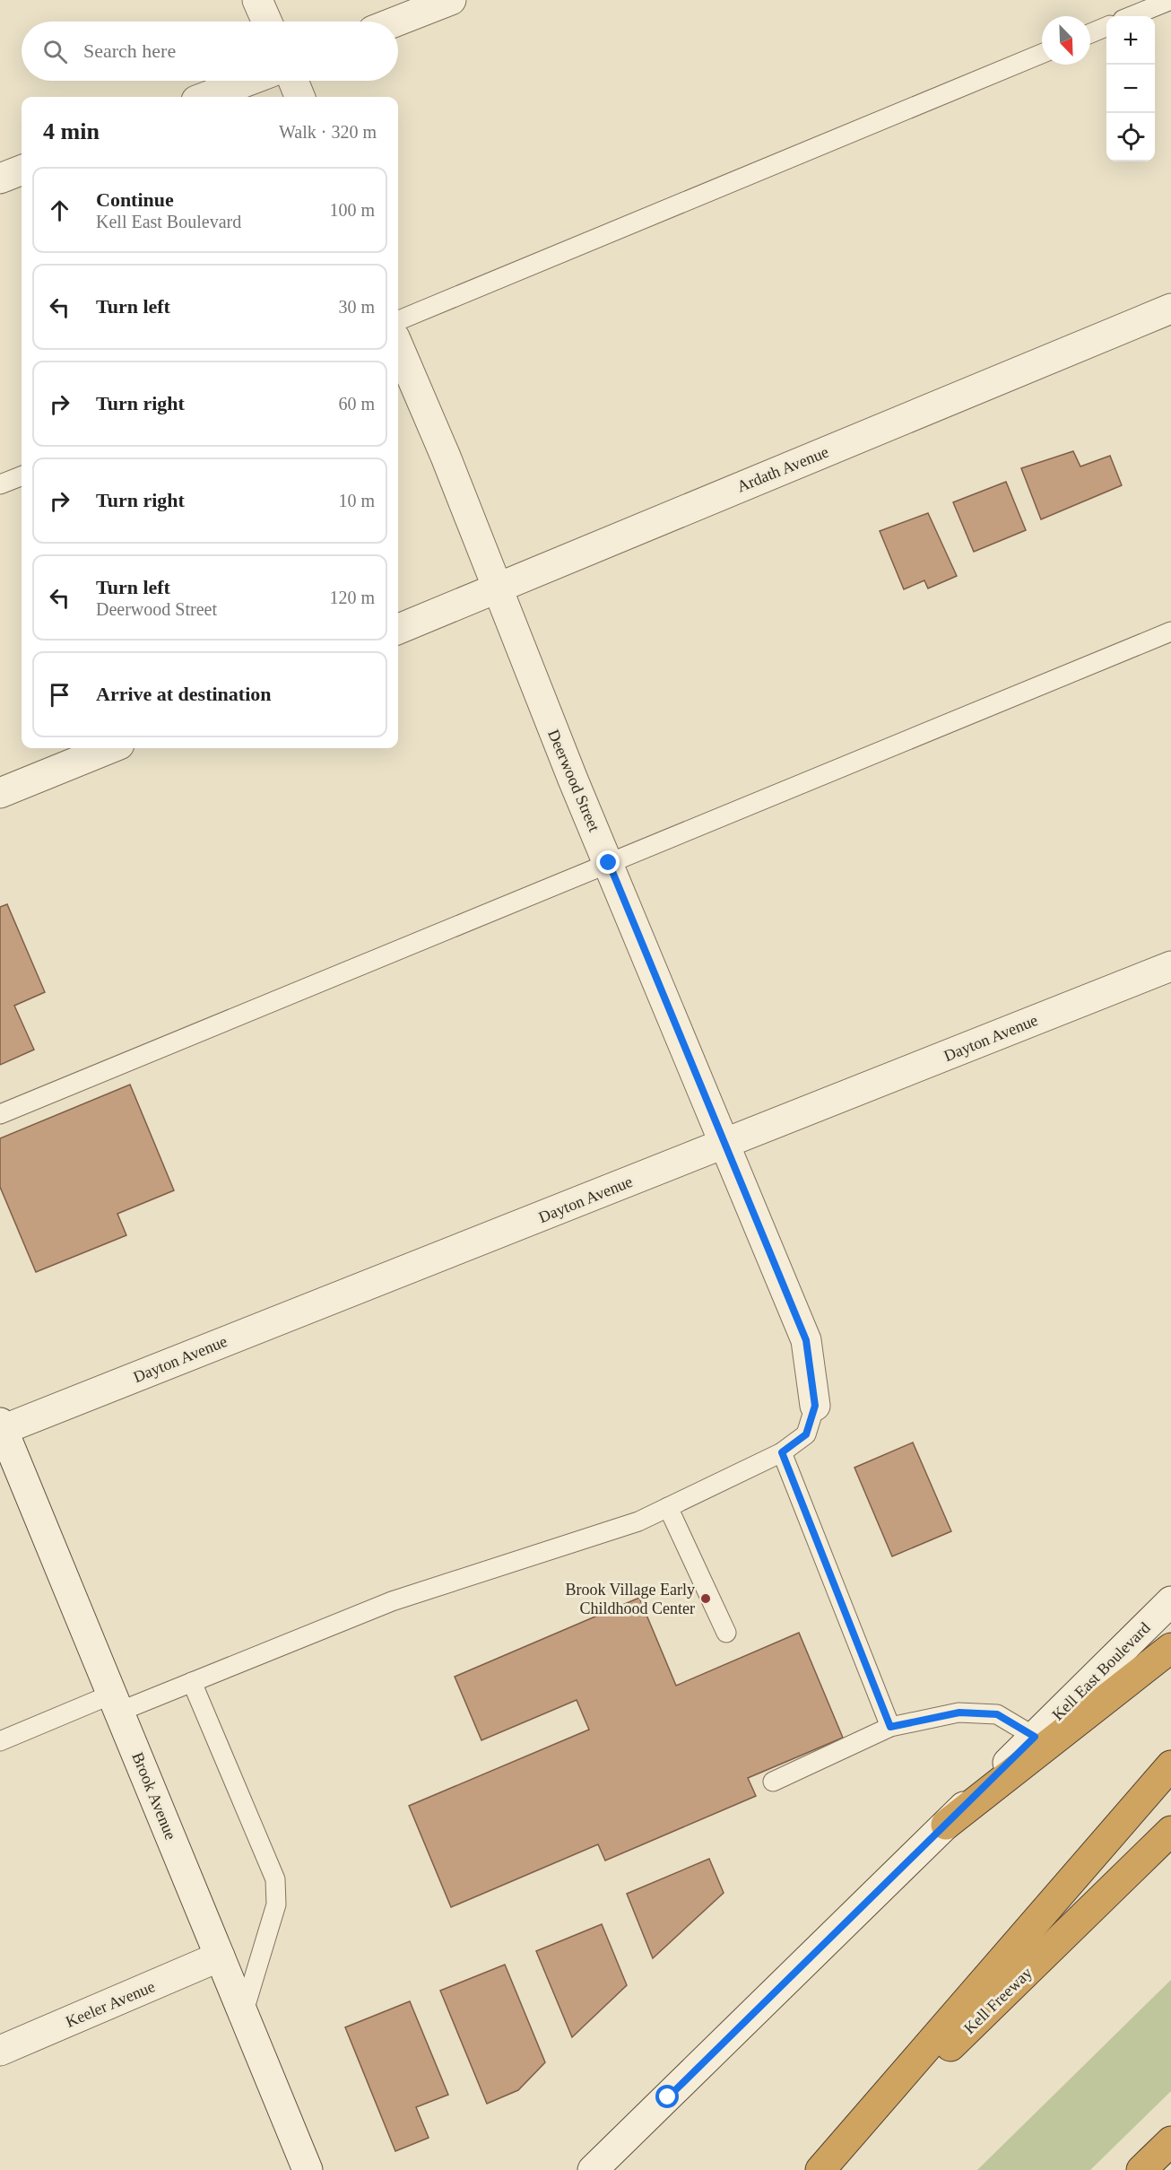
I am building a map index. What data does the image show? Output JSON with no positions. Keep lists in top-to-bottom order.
{
  "streets": {
    "highway": ["Kell Freeway"],
    "street": [
      "Ardath Avenue",
      "Deerwood Street",
      "Dayton Avenue",
      "Kell East Boulevard",
      "Brook Avenue",
      "Keeler Avenue"
    ]
  },
  "crossings": [
    ["Ardath Avenue", "Deerwood Street"],
    ["Deerwood Street", "Dayton Avenue"],
    ["Dayton Avenue", "Brook Avenue"],
    ["Brook Avenue", "Keeler Avenue"]
  ],
  "places": ["Brook Village Early Childhood Center"],
  "north": "bottom right",
  "page": {
    "map_buttons": ["+", "−"],
    "search": "Search here",
    "heading": ["4 min", "Walk · 320 m"],
    "list": [
      ["Continue", "Kell East Boulevard", "100 m"],
      ["Turn left", "30 m"],
      ["Turn right", "60 m"],
      ["Turn right", "10 m"],
      ["Turn left", "Deerwood Street", "120 m"],
      "Arrive at destination"
    ]
  }
}
